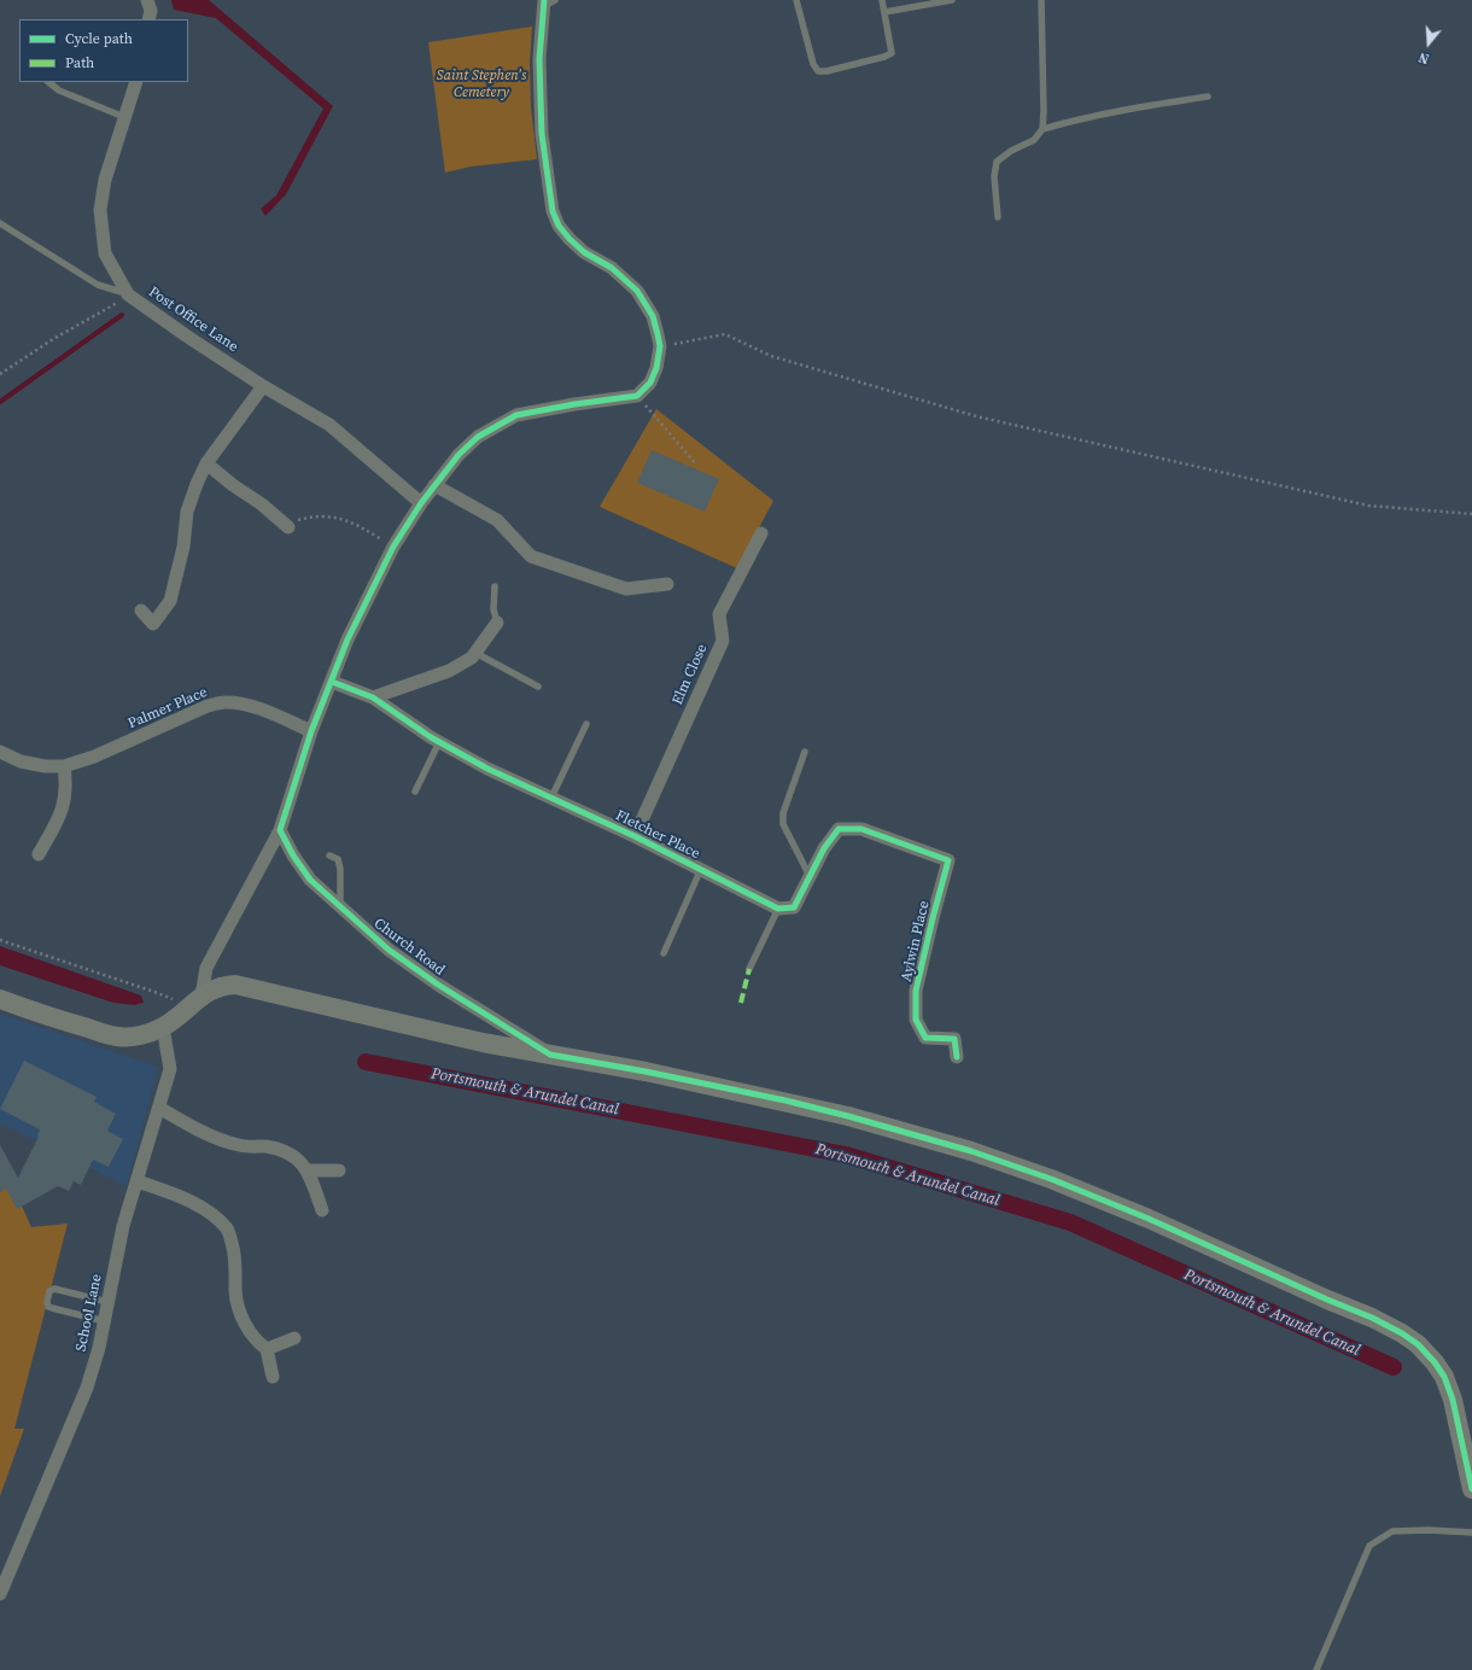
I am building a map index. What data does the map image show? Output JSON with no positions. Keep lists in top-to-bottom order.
{
  "streets": {
    "street": [
      "Post Office Lane",
      "Elm Close",
      "Palmer Place",
      "Fletcher Place",
      "Aylwin Place",
      "Church Road",
      "School Lane"
    ]
  },
  "crossings": [
    ["Elm Close", "Fletcher Place"]
  ],
  "water": ["Portsmouth & Arundel Canal"],
  "parks": ["Saint Stephen's Cemetery"],
  "legend": ["Cycle path", "Path"],
  "north": "bottom"
}
